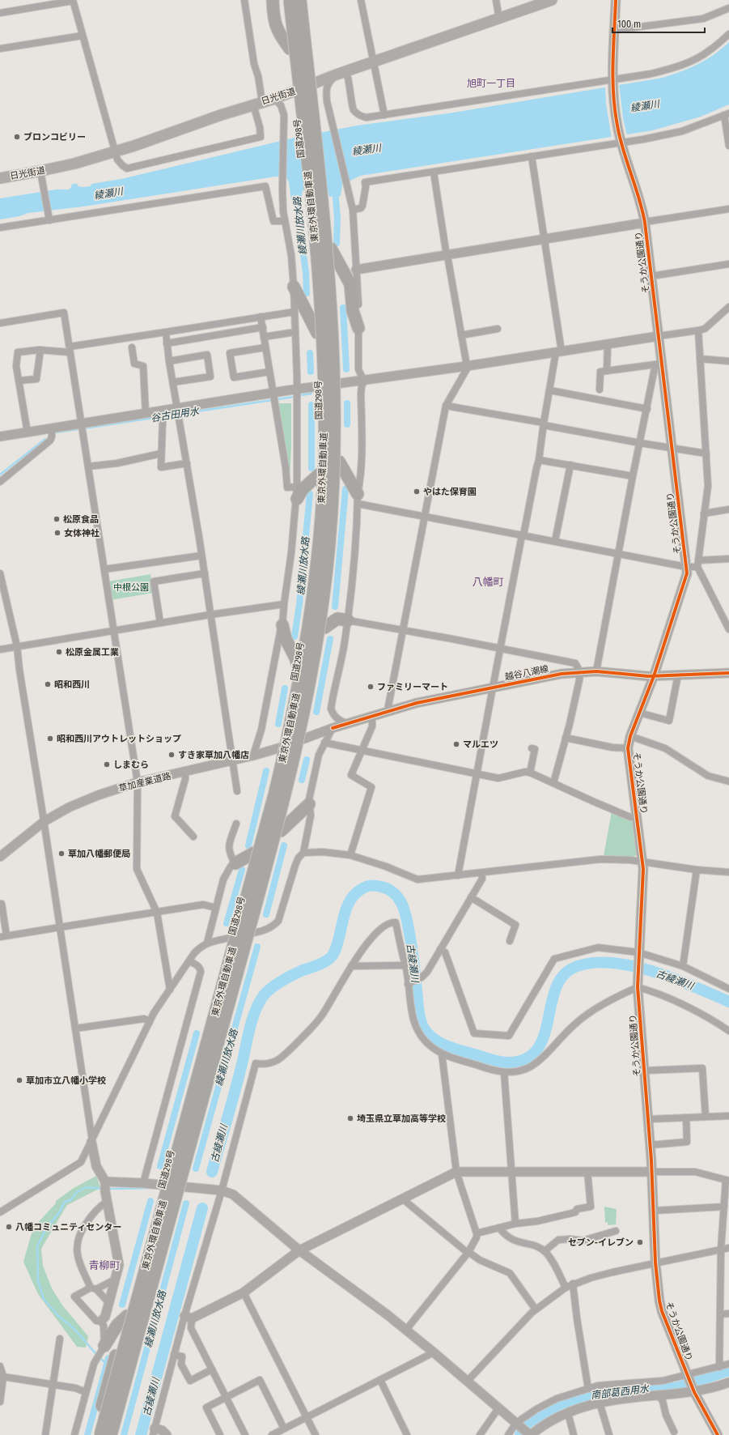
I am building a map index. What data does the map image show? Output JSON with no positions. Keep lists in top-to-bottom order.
{
  "streets": {
    "highway": ["国道298号", "東京外環自動車道"],
    "main road": ["日光街道"],
    "street": ["そうか公園通り", "越谷八潮線", "草加産業道路"]
  },
  "crossings": [
    ["日光街道", "国道298号"],
    ["国道298号", "草加産業道路"],
    ["そうか公園通り", "越谷八潮線"],
    ["越谷八潮線", "草加産業道路"]
  ],
  "districts": ["旭町一丁目", "八幡町", "青柳町"],
  "water": [
    "綾瀬川",
    "綾瀬川放水路",
    "谷古田用水",
    "古綾瀬川",
    "南部葛西用水"
  ],
  "parks": ["中根公園"],
  "places": [
    "ブロンコビリー",
    "やはた保育園",
    "松原食品",
    "女体神社",
    "松原金属工業",
    "昭和西川",
    "ファミリーマート",
    "昭和西川アウトレットショップ",
    "マルエツ",
    "すき家草加八幡店",
    "しまむら",
    "草加八幡郵便局",
    "草加市立八幡小学校",
    "埼玉県立草加高等学校",
    "八幡コミュニティセンター",
    "セブン-イレブン"
  ],
  "scale_bar": "100 m"
}
